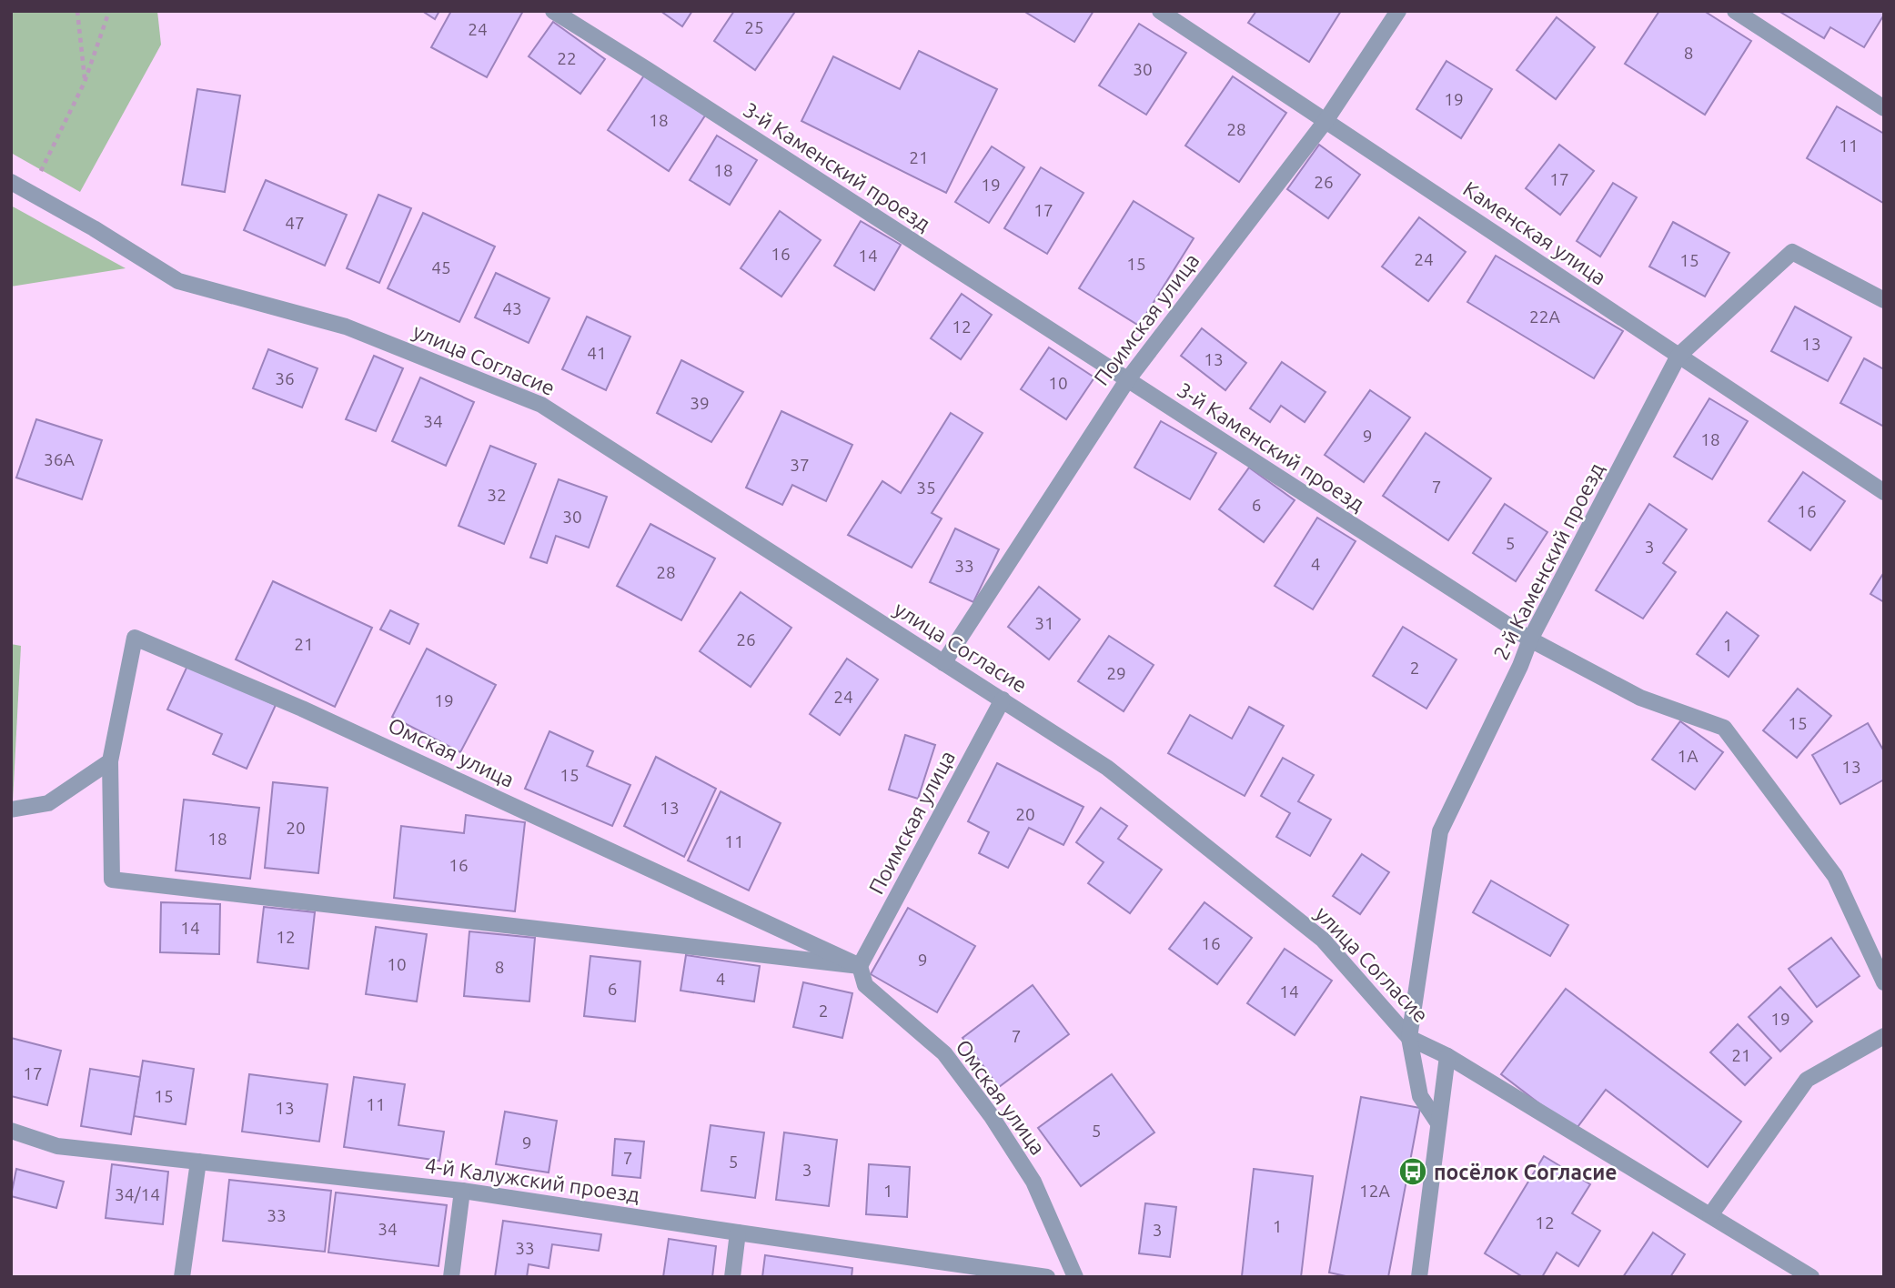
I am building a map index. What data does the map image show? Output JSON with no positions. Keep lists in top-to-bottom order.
{
  "streets": {
    "street": [
      "3-й Каменский проезд",
      "Каменская улица",
      "Поимская улица",
      "улица Согласие",
      "2-й Каменский проезд",
      "Омская улица",
      "4-й Калужский проезд"
    ]
  },
  "crossings": [
    ["3-й Каменский проезд", "Поимская улица"],
    ["3-й Каменский проезд", "2-й Каменский проезд"],
    ["Каменская улица", "Поимская улица"],
    ["Каменская улица", "2-й Каменский проезд"],
    ["Поимская улица", "улица Согласие"],
    ["Поимская улица", "Омская улица"],
    ["улица Согласие", "2-й Каменский проезд"]
  ],
  "places": {
    "bus stop": ["посёлок Согласие"]
  },
  "house_numbers": [
    "25",
    "24",
    "8",
    "22",
    "30",
    "19",
    "18",
    "28",
    "11",
    "21",
    "18",
    "17",
    "26",
    "19",
    "17",
    "47",
    "16",
    "14",
    "24",
    "15",
    "15",
    "45",
    "43",
    "22А",
    "12",
    "13",
    "41",
    "13",
    "36",
    "10",
    "39",
    "34",
    "9",
    "18",
    "36А",
    "37",
    "7",
    "35",
    "32",
    "6",
    "16",
    "30",
    "5",
    "3",
    "4",
    "33",
    "28",
    "31",
    "26",
    "21",
    "1",
    "2",
    "29",
    "24",
    "19",
    "15",
    "1А",
    "13",
    "15",
    "13",
    "20",
    "20",
    "18",
    "11",
    "16",
    "14",
    "12",
    "16",
    "9",
    "10",
    "8",
    "4",
    "6",
    "14",
    "2",
    "19",
    "7",
    "21",
    "17",
    "15",
    "11",
    "13",
    "5",
    "9",
    "7",
    "5",
    "3",
    "1",
    "12А",
    "34/14",
    "33",
    "12",
    "1",
    "34",
    "3",
    "33"
  ]
}
